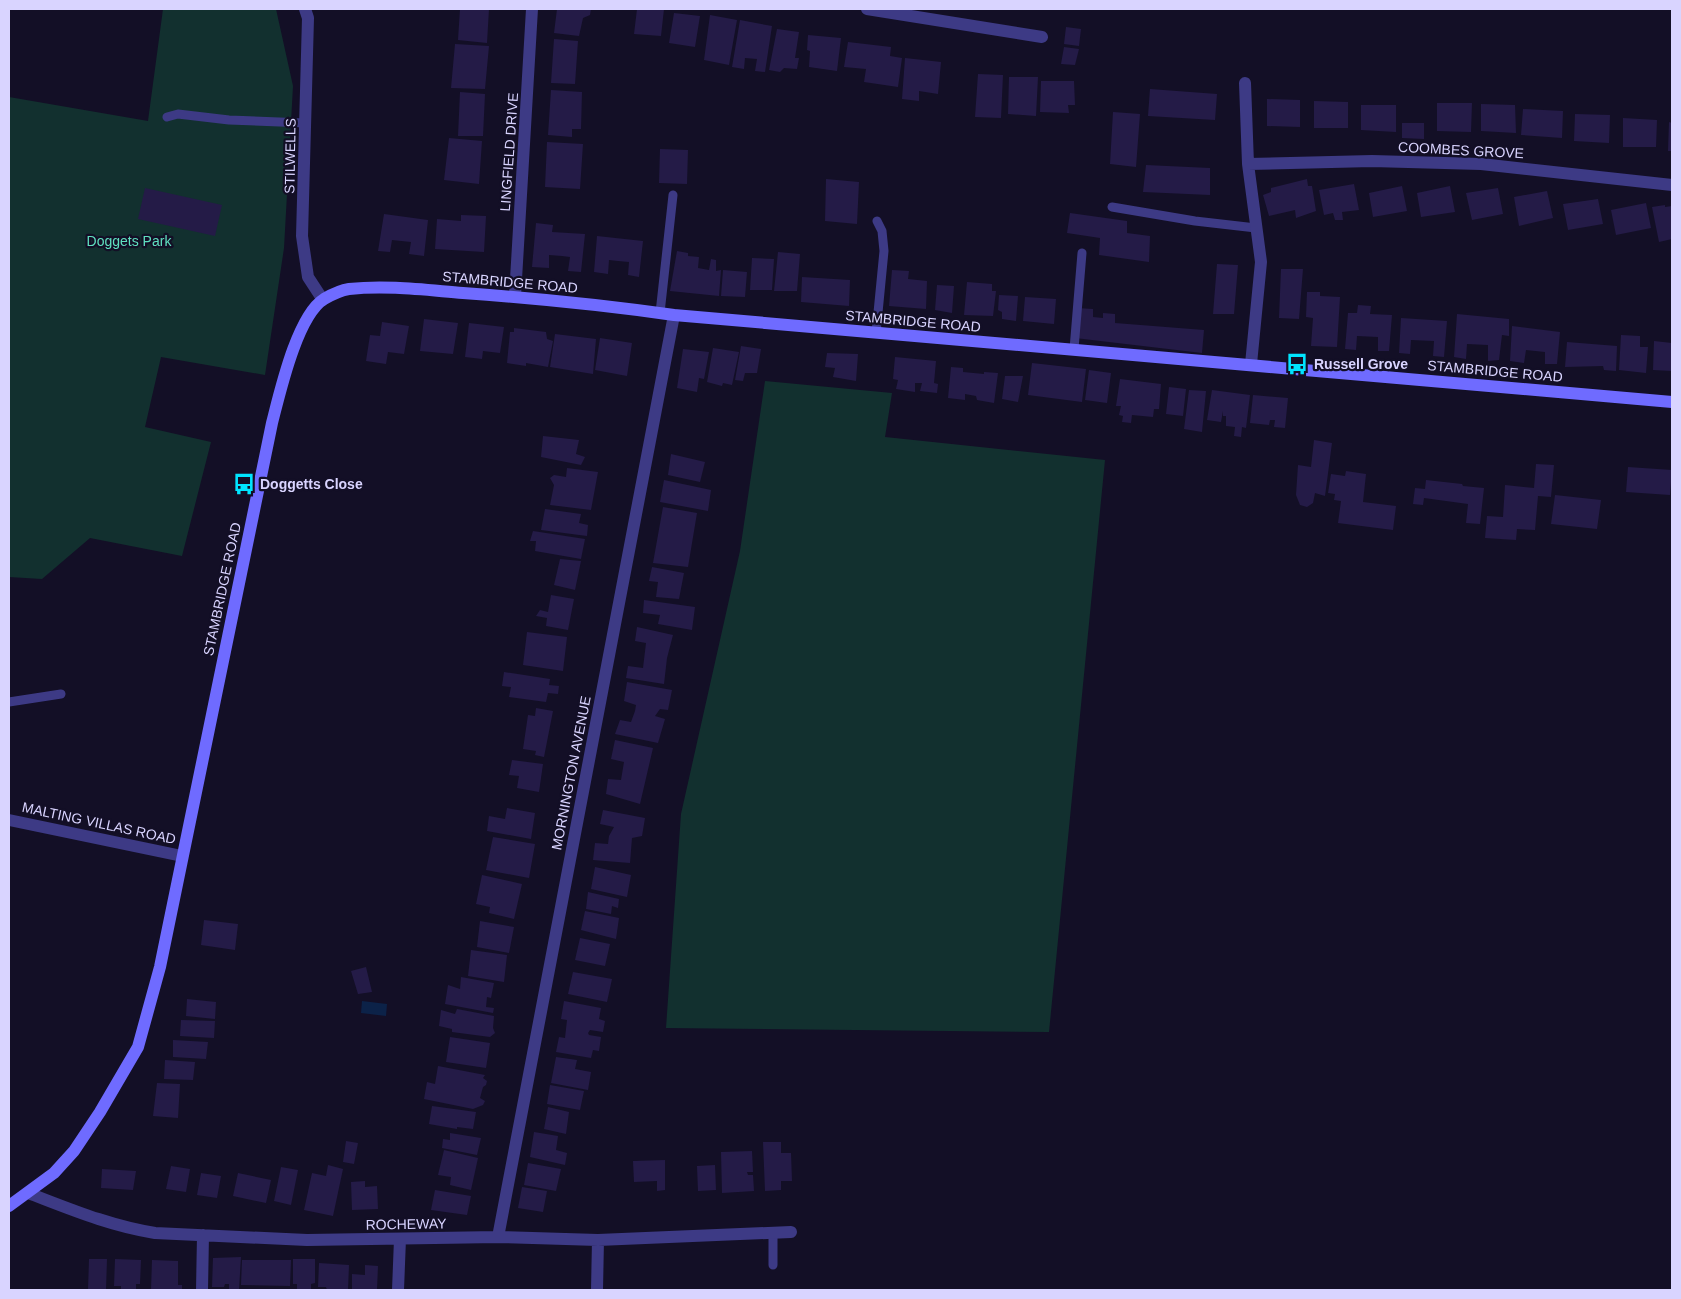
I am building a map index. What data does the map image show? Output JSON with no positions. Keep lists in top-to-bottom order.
{
  "streets": {
    "street": [
      "COOMBES GROVE",
      "LINGFIELD DRIVE",
      "STILWELLS",
      "STAMBRIDGE ROAD",
      "MORNINGTON AVENUE",
      "MALTING VILLAS ROAD",
      "ROCHEWAY"
    ]
  },
  "crossings": [
    ["LINGFIELD DRIVE", "STAMBRIDGE ROAD"],
    ["STILWELLS", "STAMBRIDGE ROAD"],
    ["STAMBRIDGE ROAD", "MORNINGTON AVENUE"],
    ["STAMBRIDGE ROAD", "MALTING VILLAS ROAD"],
    ["STAMBRIDGE ROAD", "ROCHEWAY"],
    ["MORNINGTON AVENUE", "ROCHEWAY"]
  ],
  "parks": ["Doggets Park"],
  "places": {
    "bus stop": ["Russell Grove", "Doggetts Close"]
  }
}
